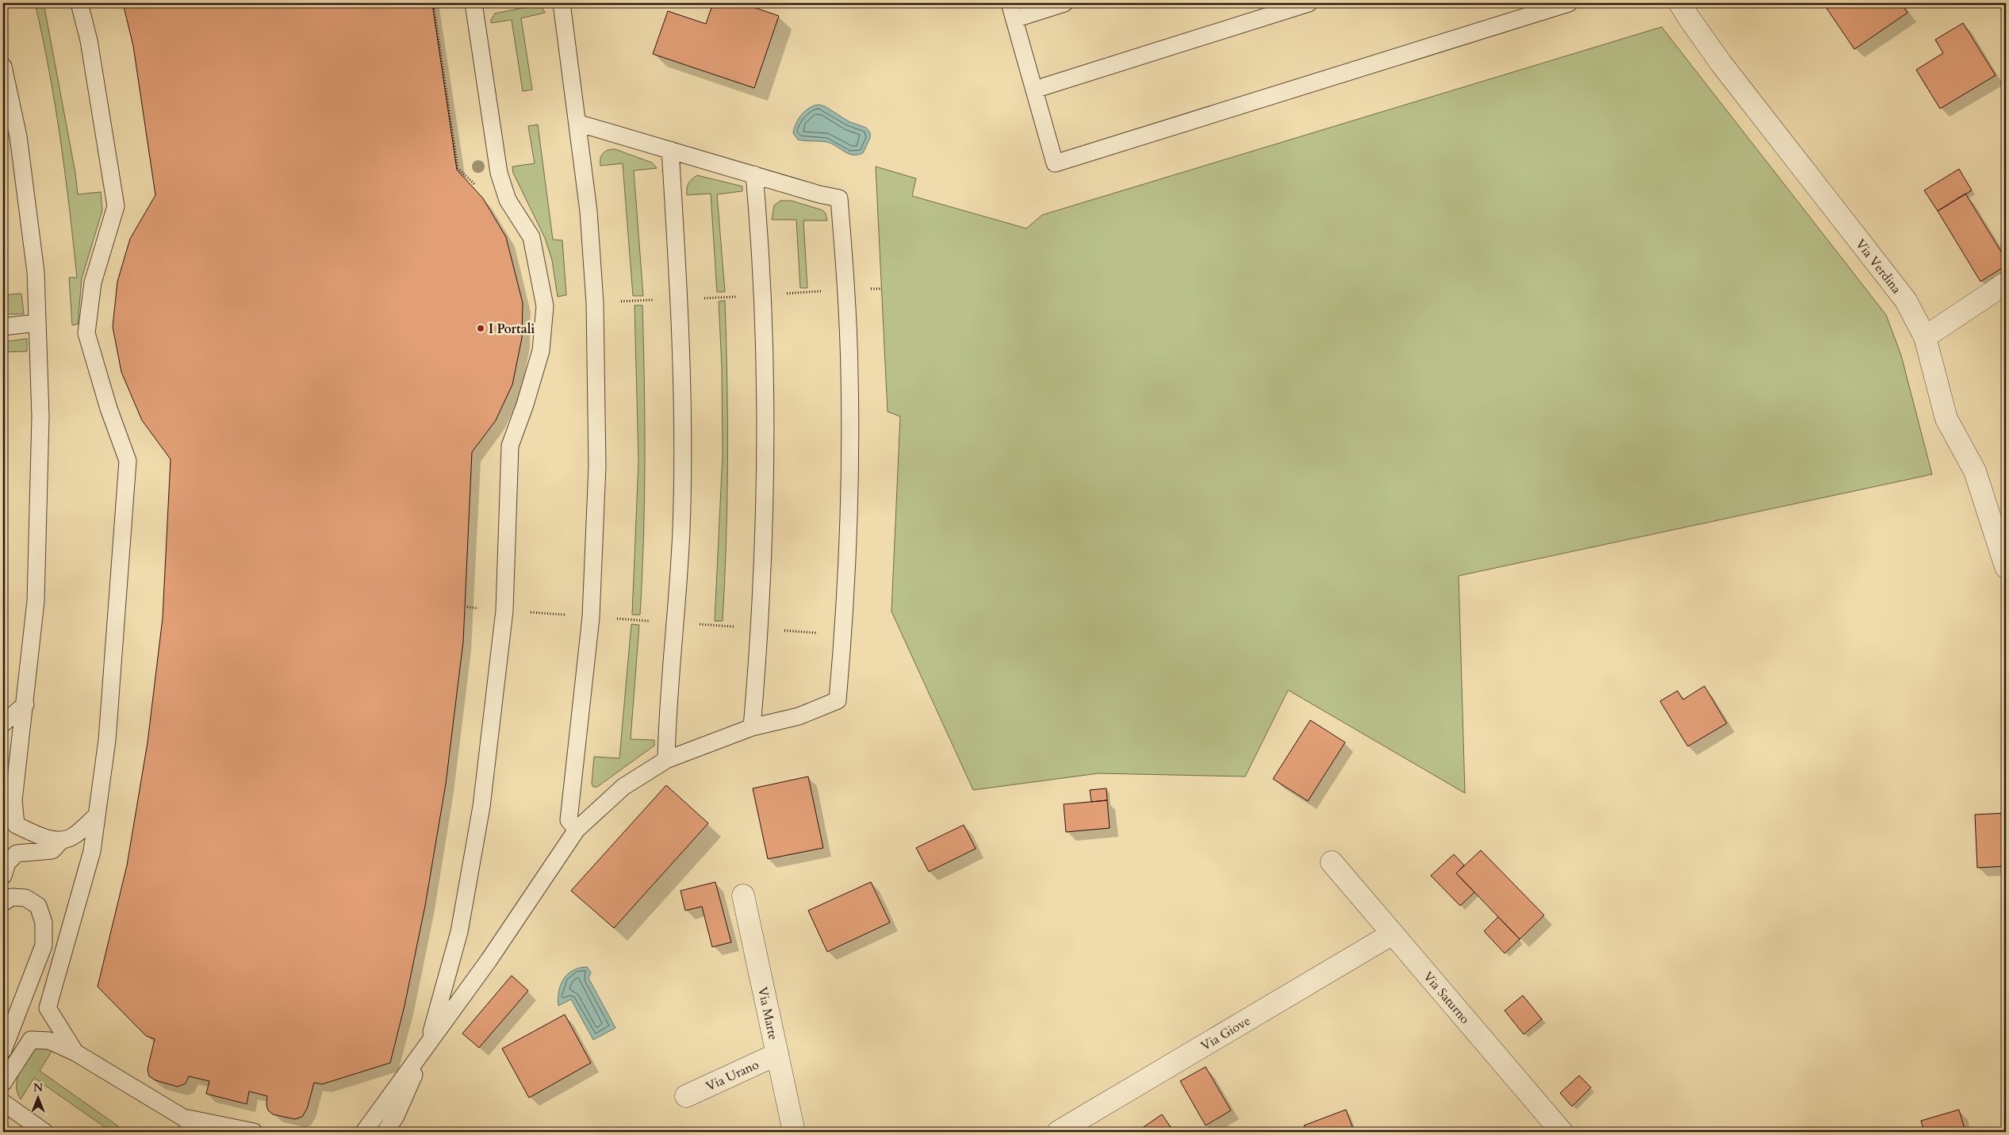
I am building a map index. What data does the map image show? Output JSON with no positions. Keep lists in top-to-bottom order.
{
  "streets": {
    "street": [
      "Via Verdina",
      "Via Saturno",
      "Via Marte",
      "Via Giove",
      "Via Urano"
    ]
  },
  "crossings": [
    ["Via Saturno", "Via Giove"],
    ["Via Marte", "Via Urano"]
  ],
  "places": ["I Portali"],
  "north": "top"
}
